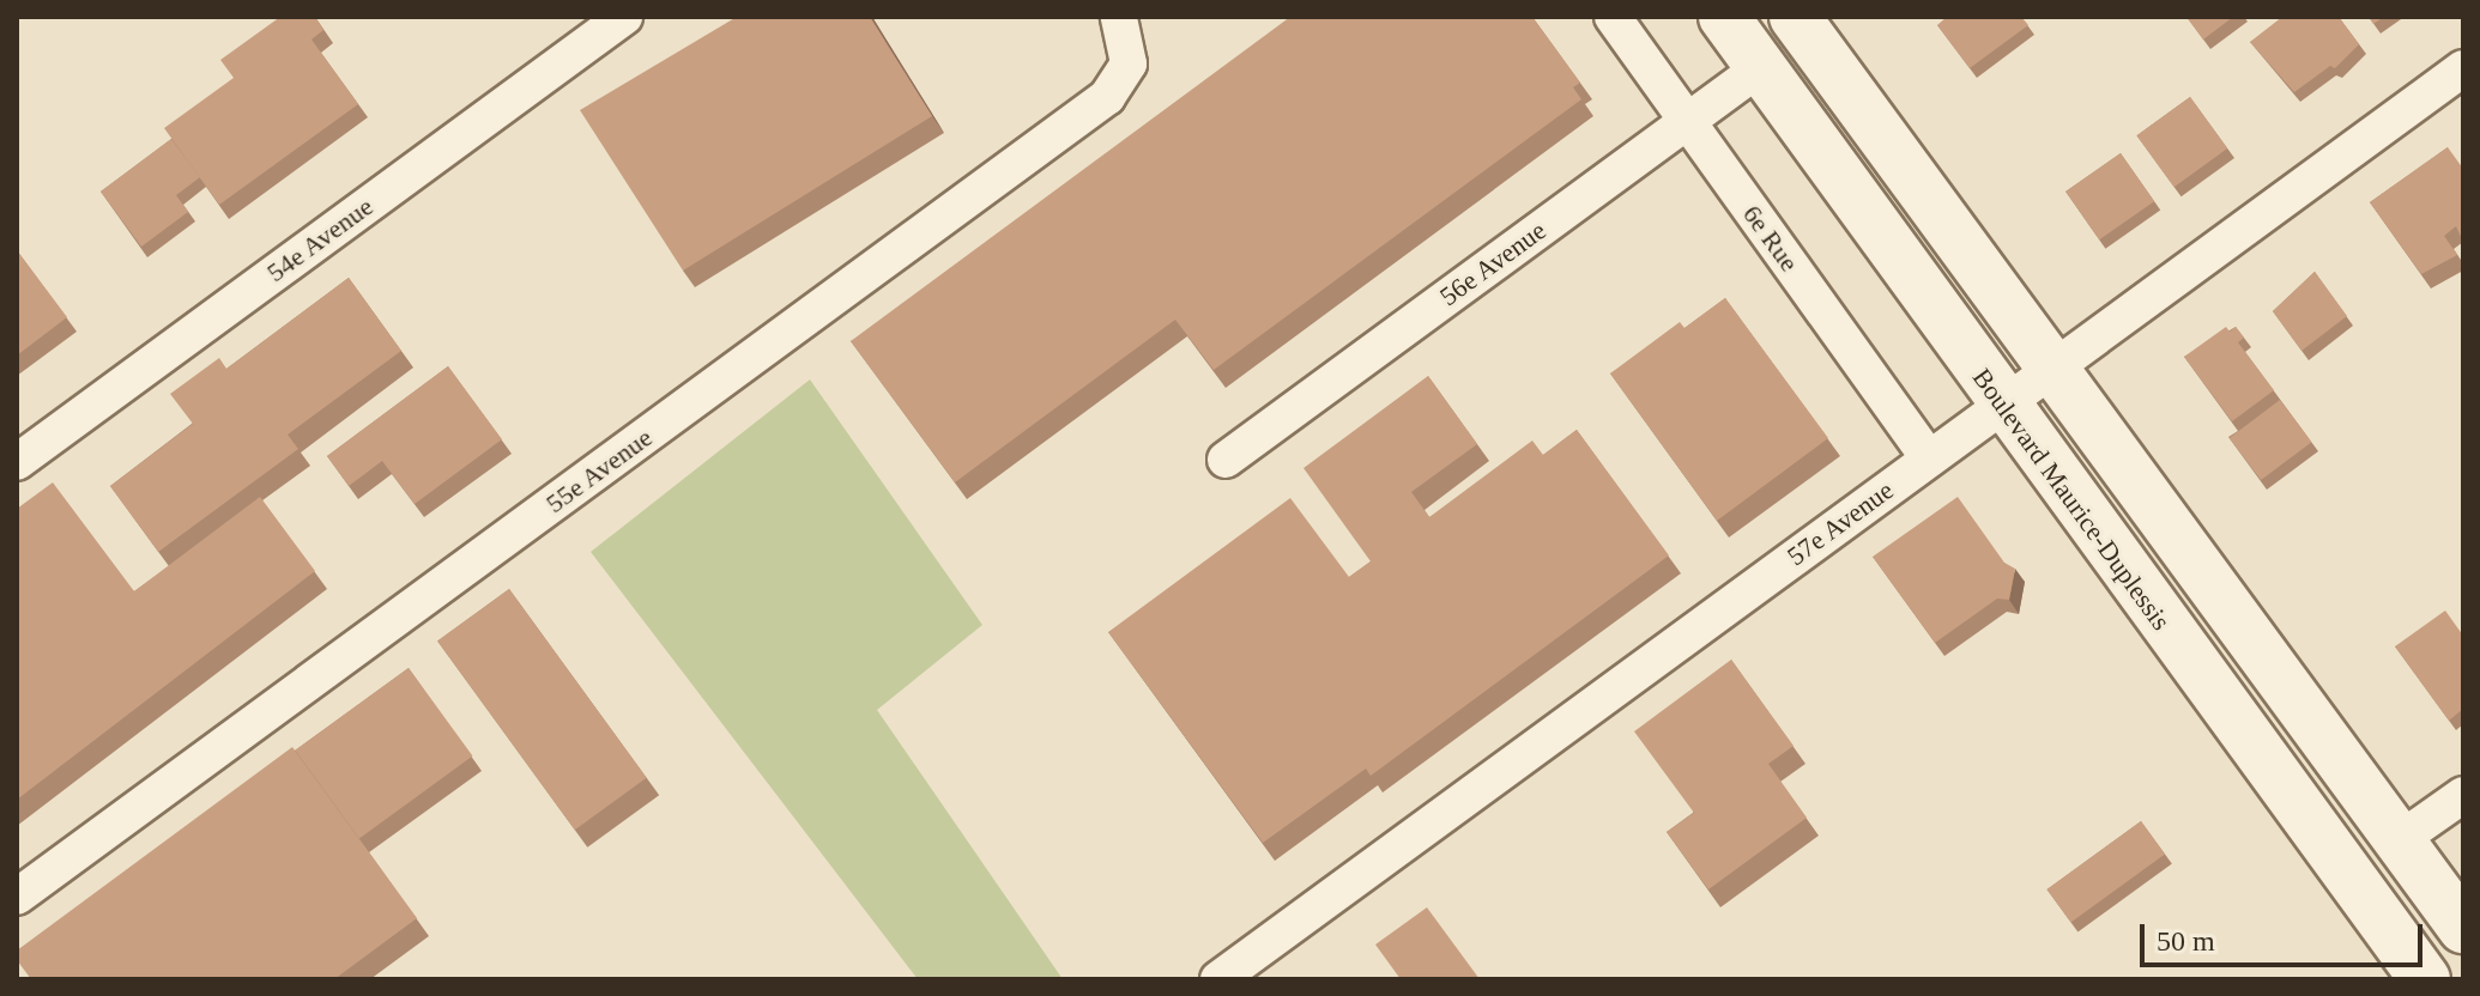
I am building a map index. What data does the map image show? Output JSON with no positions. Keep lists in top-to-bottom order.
{
  "streets": {
    "street": [
      "6e Rue",
      "54e Avenue",
      "56e Avenue",
      "55e Avenue",
      "Boulevard Maurice-Duplessis",
      "57e Avenue"
    ]
  },
  "crossings": [
    ["6e Rue", "56e Avenue"],
    ["6e Rue", "57e Avenue"],
    ["56e Avenue", "Boulevard Maurice-Duplessis"],
    ["Boulevard Maurice-Duplessis", "57e Avenue"]
  ],
  "scale_bar": "50 m"
}
